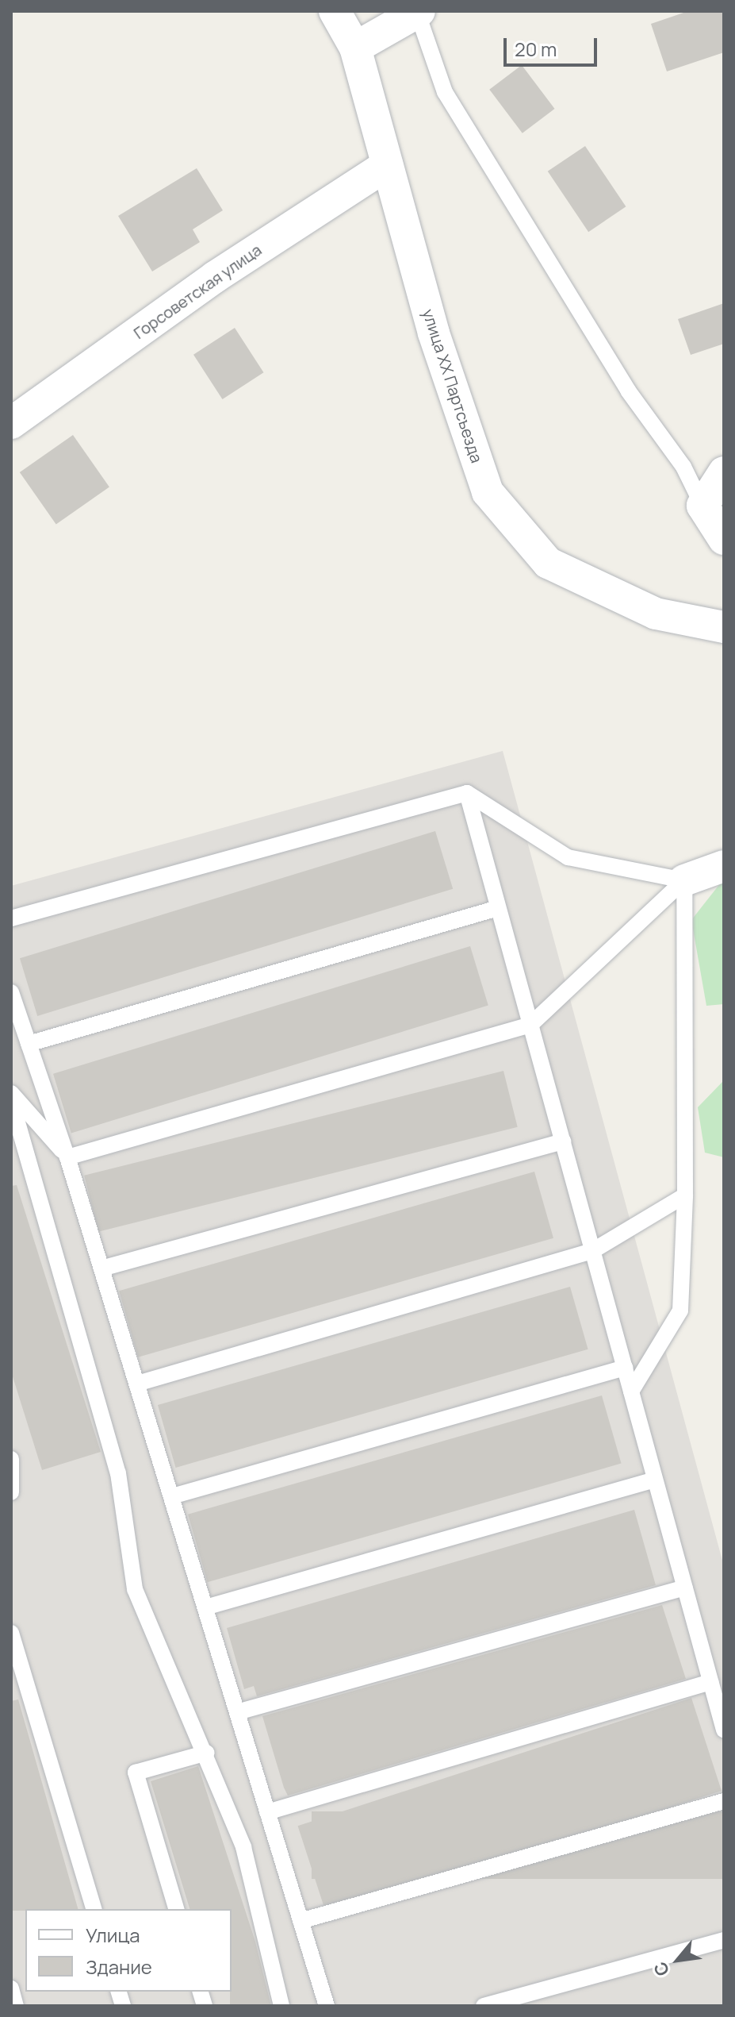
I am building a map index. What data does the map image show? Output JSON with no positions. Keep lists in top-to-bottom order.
{
  "streets": {
    "street": ["Горсоветская улица", "улица XX Партсъезда"]
  },
  "crossings": [
    ["Горсоветская улица", "улица XX Партсъезда"]
  ],
  "legend": ["Улица", "Здание"],
  "scale_bar": "20 m",
  "north": "bottom left"
}
